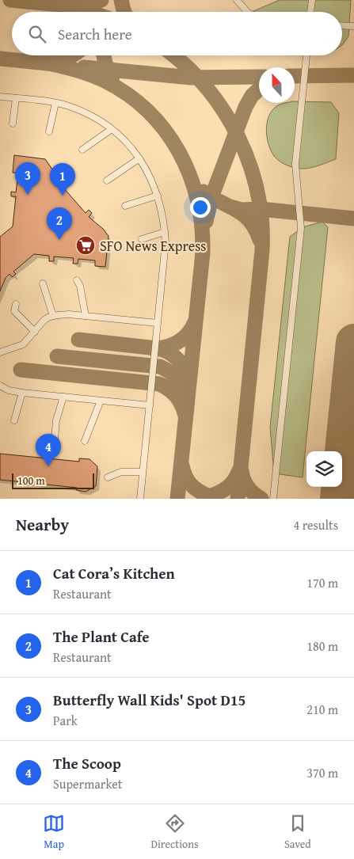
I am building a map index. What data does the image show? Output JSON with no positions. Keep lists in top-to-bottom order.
{
  "places": {
    "supermarket": ["SFO News Express"]
  },
  "scale_bar": "100 m",
  "north": "top",
  "page": {
    "search": "Search here",
    "pins": [
      "3",
      "1",
      "2",
      "4"
    ],
    "scale": "100 m",
    "heading": ["Nearby", "4 results"],
    "list": [
      {
        "mark": "1",
        "name": "Cat Cora’s Kitchen",
        "note": "Restaurant",
        "value": "170 m"
      },
      {
        "mark": "2",
        "name": "The Plant Cafe",
        "note": "Restaurant",
        "value": "180 m"
      },
      {
        "mark": "3",
        "name": "Butterfly Wall Kids' Spot D15",
        "note": "Park",
        "value": "210 m"
      },
      {
        "mark": "4",
        "name": "The Scoop",
        "note": "Supermarket",
        "value": "370 m"
      }
    ],
    "nav": ["Map", "Directions", "Saved"]
  }
}
